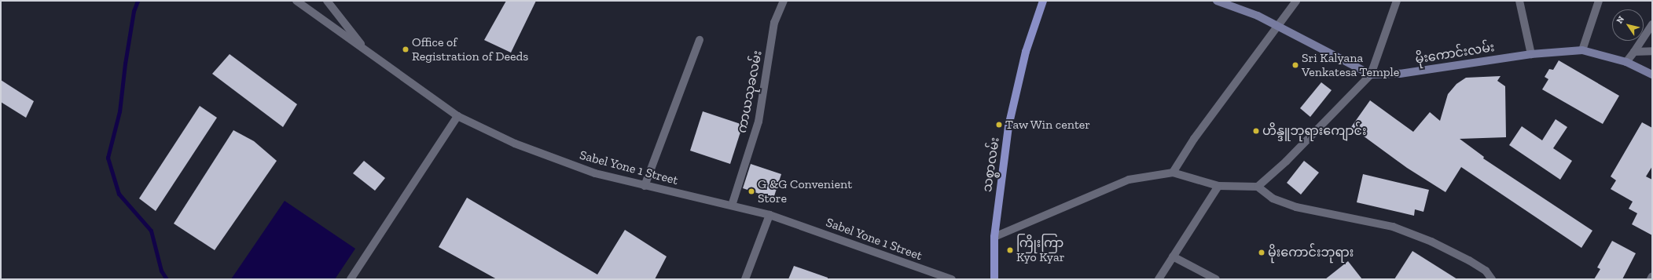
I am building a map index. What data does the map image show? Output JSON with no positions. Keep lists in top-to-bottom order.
{
  "streets": {
    "main road": ["မိုးကောင်းလမ်း", "သစ္စာလမ်း"],
    "street": ["ကာယသုခလမ်း", "Sabel Yone 1 Street"]
  },
  "crossings": [
    ["ကာယသုခလမ်း", "Sabel Yone 1 Street"]
  ],
  "places": [
    "Office of Registration of Deeds",
    "Sri Kalyana Venkatesa Temple",
    "Taw Win center",
    "ဟိန္ဒူဘုရားကျောင်း",
    "G &G Convenient Store",
    "ကြိုးကြာ Kyo Kyar",
    "မိုးကောင်းဘုရား"
  ],
  "north": "top left"
}
